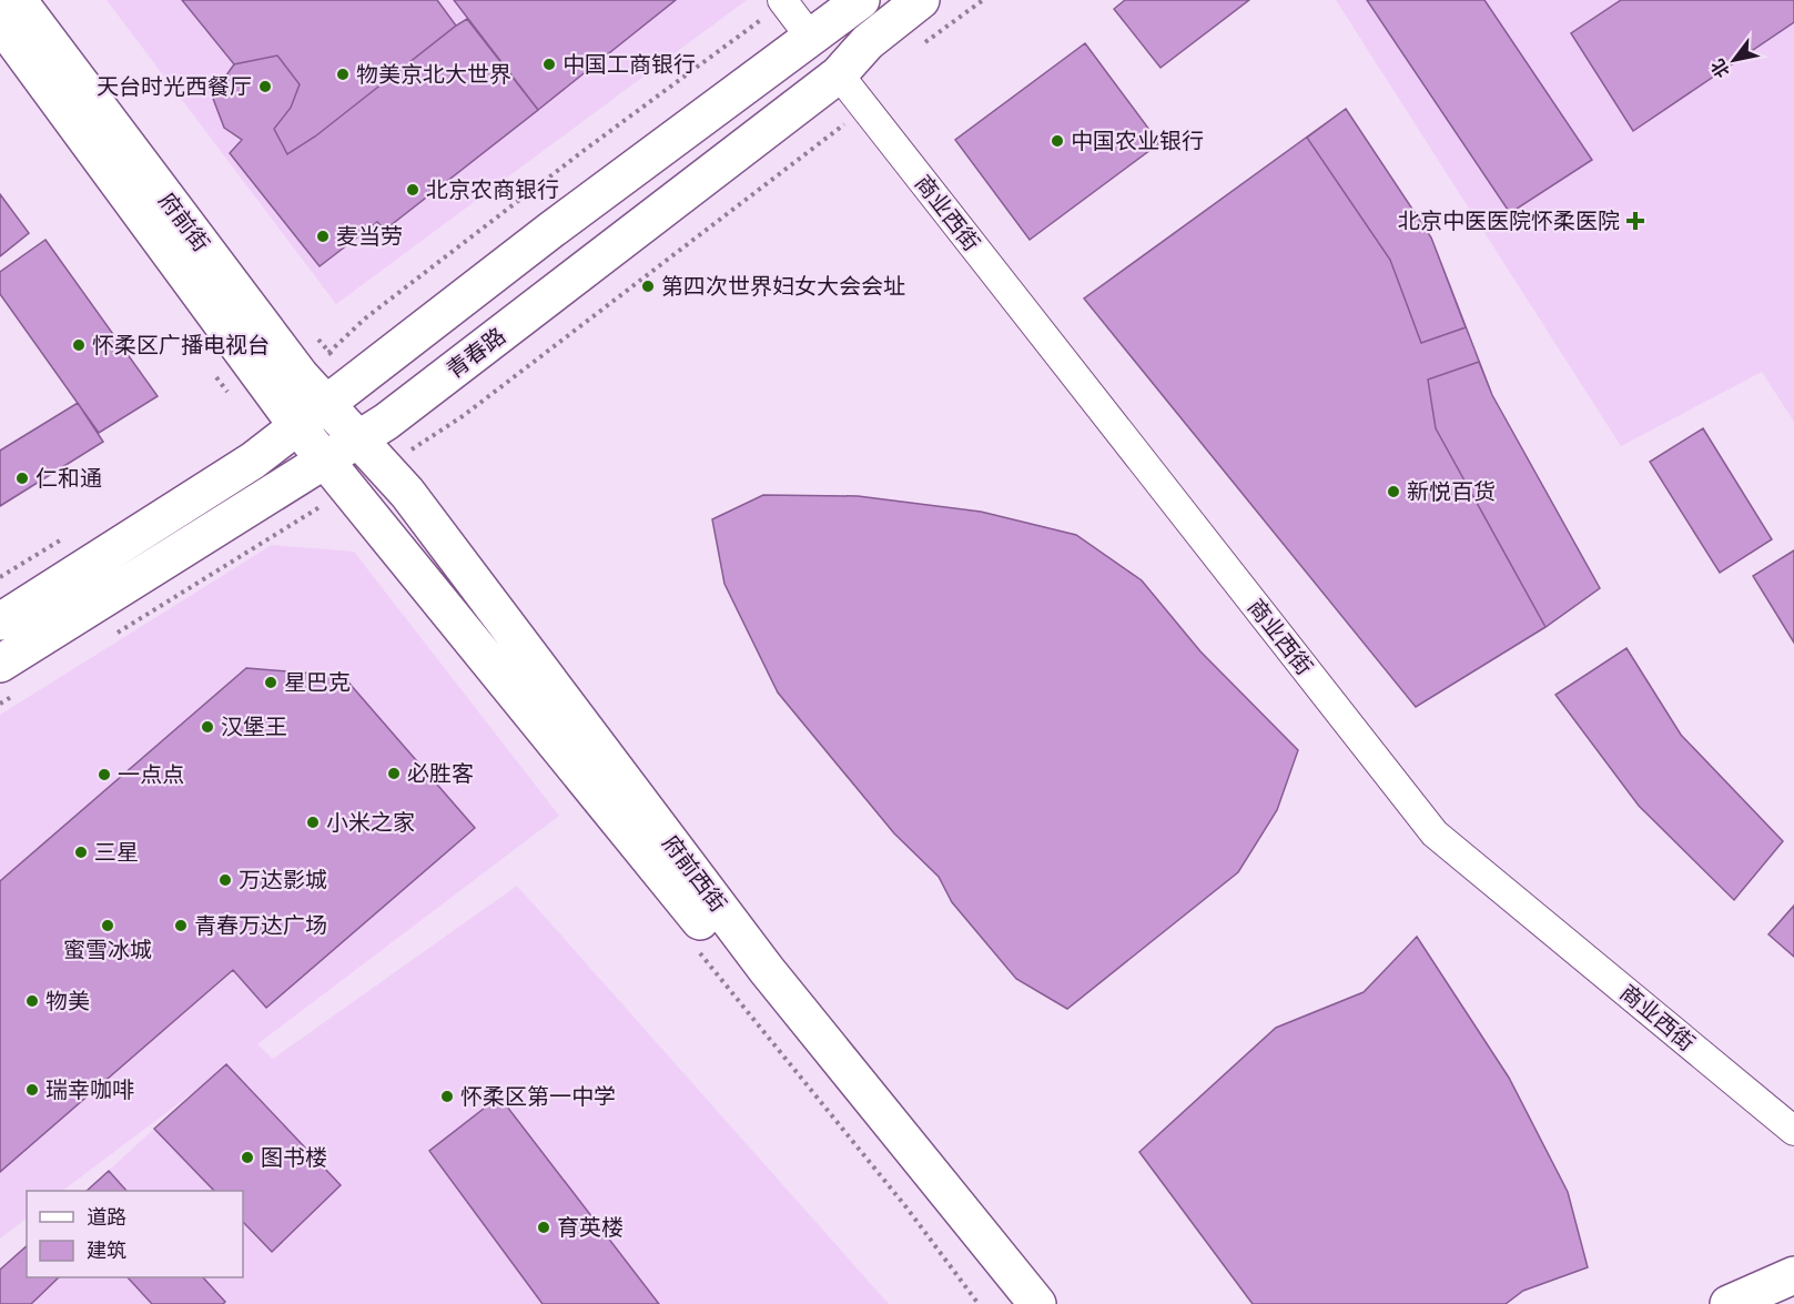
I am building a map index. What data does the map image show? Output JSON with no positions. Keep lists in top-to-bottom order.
{
  "streets": {
    "main road": ["府前街", "青春路", "府前西街"],
    "street": ["商业西街"]
  },
  "crossings": [
    ["商业西街", "青春路"],
    ["府前街", "青春路"],
    ["府前街", "府前西街"],
    ["青春路", "府前西街"]
  ],
  "places": {
    "other": [
      "中国工商银行",
      "物美京北大世界",
      "天台时光西餐厅",
      "中国农业银行",
      "北京农商银行",
      "麦当劳",
      "第四次世界妇女大会会址",
      "怀柔区广播电视台",
      "仁和通",
      "新悦百货",
      "星巴克",
      "汉堡王",
      "必胜客",
      "一点点",
      "小米之家",
      "三星",
      "万达影城",
      "蜜雪冰城",
      "青春万达广场",
      "物美",
      "瑞幸咖啡",
      "怀柔区第一中学",
      "图书楼",
      "育英楼"
    ],
    "health": ["北京中医医院怀柔医院"]
  },
  "legend": ["道路", "建筑"],
  "north": "bottom left"
}
